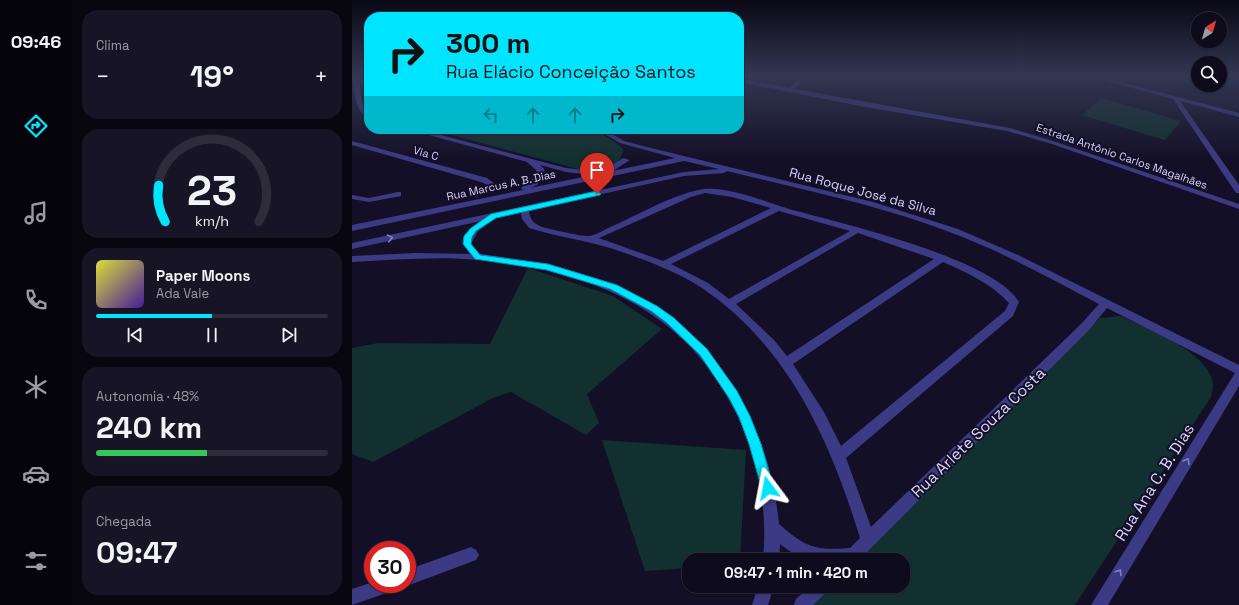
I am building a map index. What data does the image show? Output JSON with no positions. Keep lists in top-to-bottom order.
{
  "streets": {
    "street": [
      "Via C",
      "Estrada Antônio Carlos Magalhães",
      "Rua Marcus A. B. Dias",
      "Rua Roque José da Silva",
      "Rua Arlete Souza Costa",
      "Rua Ana C. B. Dias"
    ]
  },
  "crossings": [
    ["Rua Marcus A. B. Dias", "Rua Roque José da Silva"],
    ["Rua Roque José da Silva", "Rua Arlete Souza Costa"]
  ],
  "one_way": ["Rua Ana C. B. Dias"],
  "north": "top right",
  "page": {
    "tabs": "09:46",
    "tile": [
      "Clima",
      ["Autonomia · 48%", "240 km"],
      ["Chegada", "09:47"]
    ],
    "turn": ["300 m", "Rua Elácio Conceição Santos"],
    "heat": ["−", "19°", "+"],
    "song": ["Paper Moons", "Ada Vale"],
    "limit": "30",
    "trip": "09:47 · 1 min · 420 m",
    "gauge": ["23", "km/h"]
  }
}
